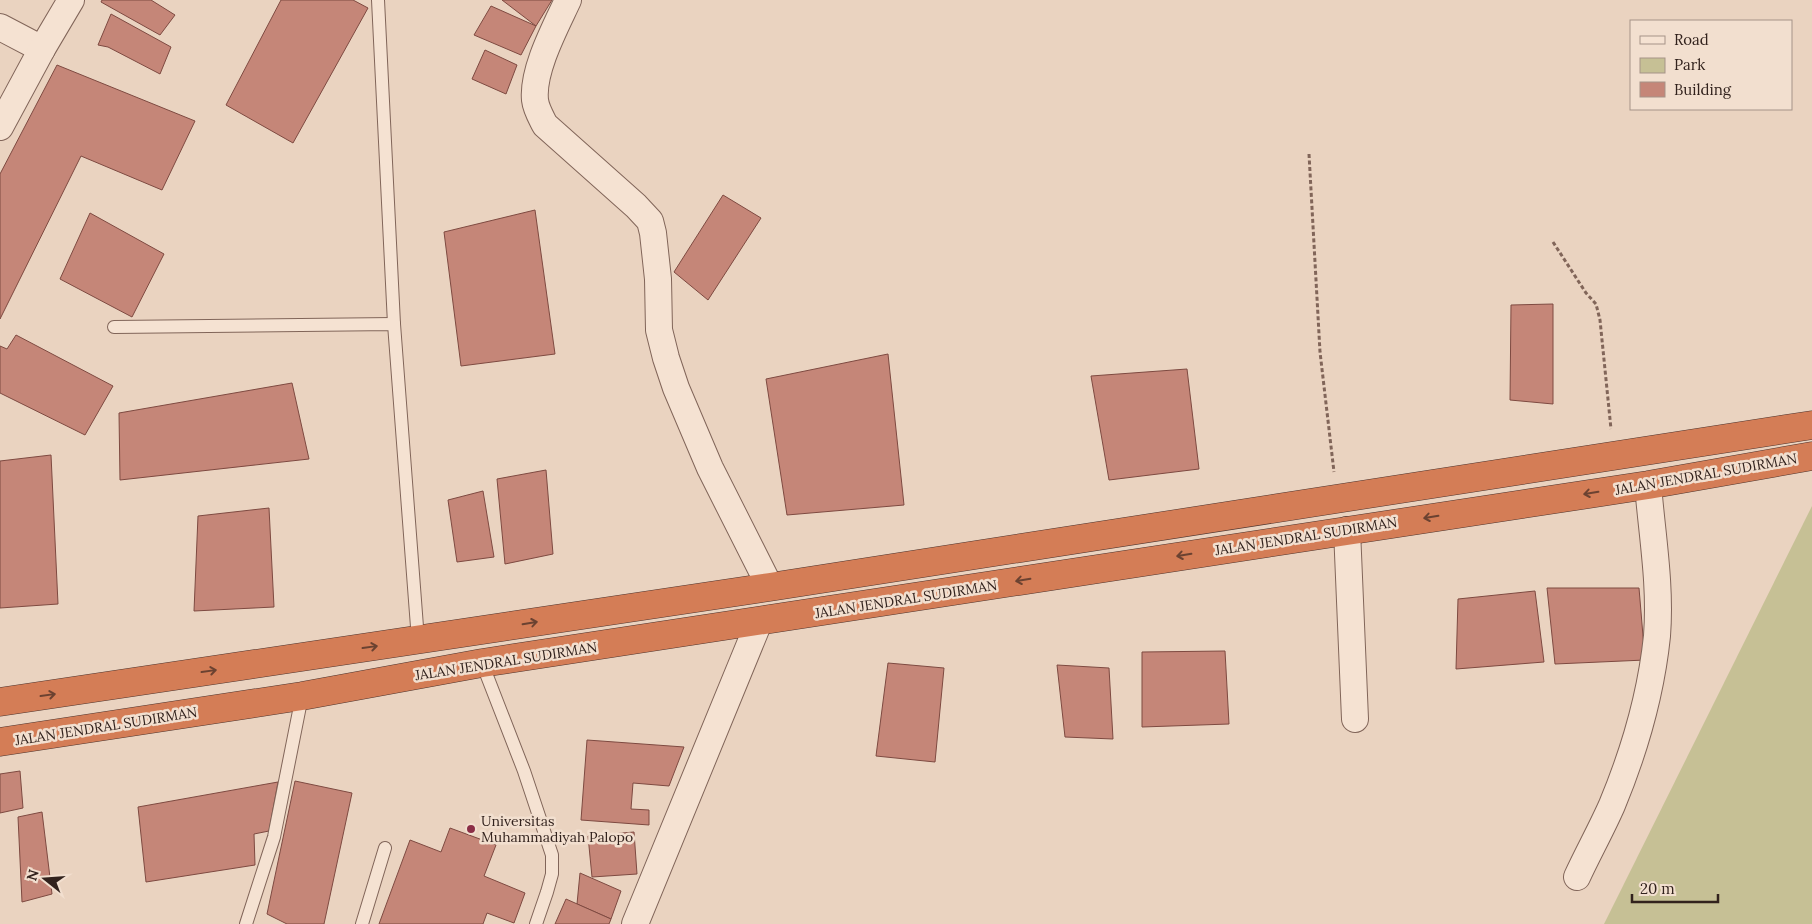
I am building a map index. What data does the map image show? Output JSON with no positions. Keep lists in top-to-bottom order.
{
  "streets": {
    "highway": ["JALAN JENDRAL SUDIRMAN"]
  },
  "places": ["Universitas Muhammadiyah Palopo"],
  "legend": ["Road", "Park", "Building"],
  "scale_bar": "20 m",
  "north": "left"
}
